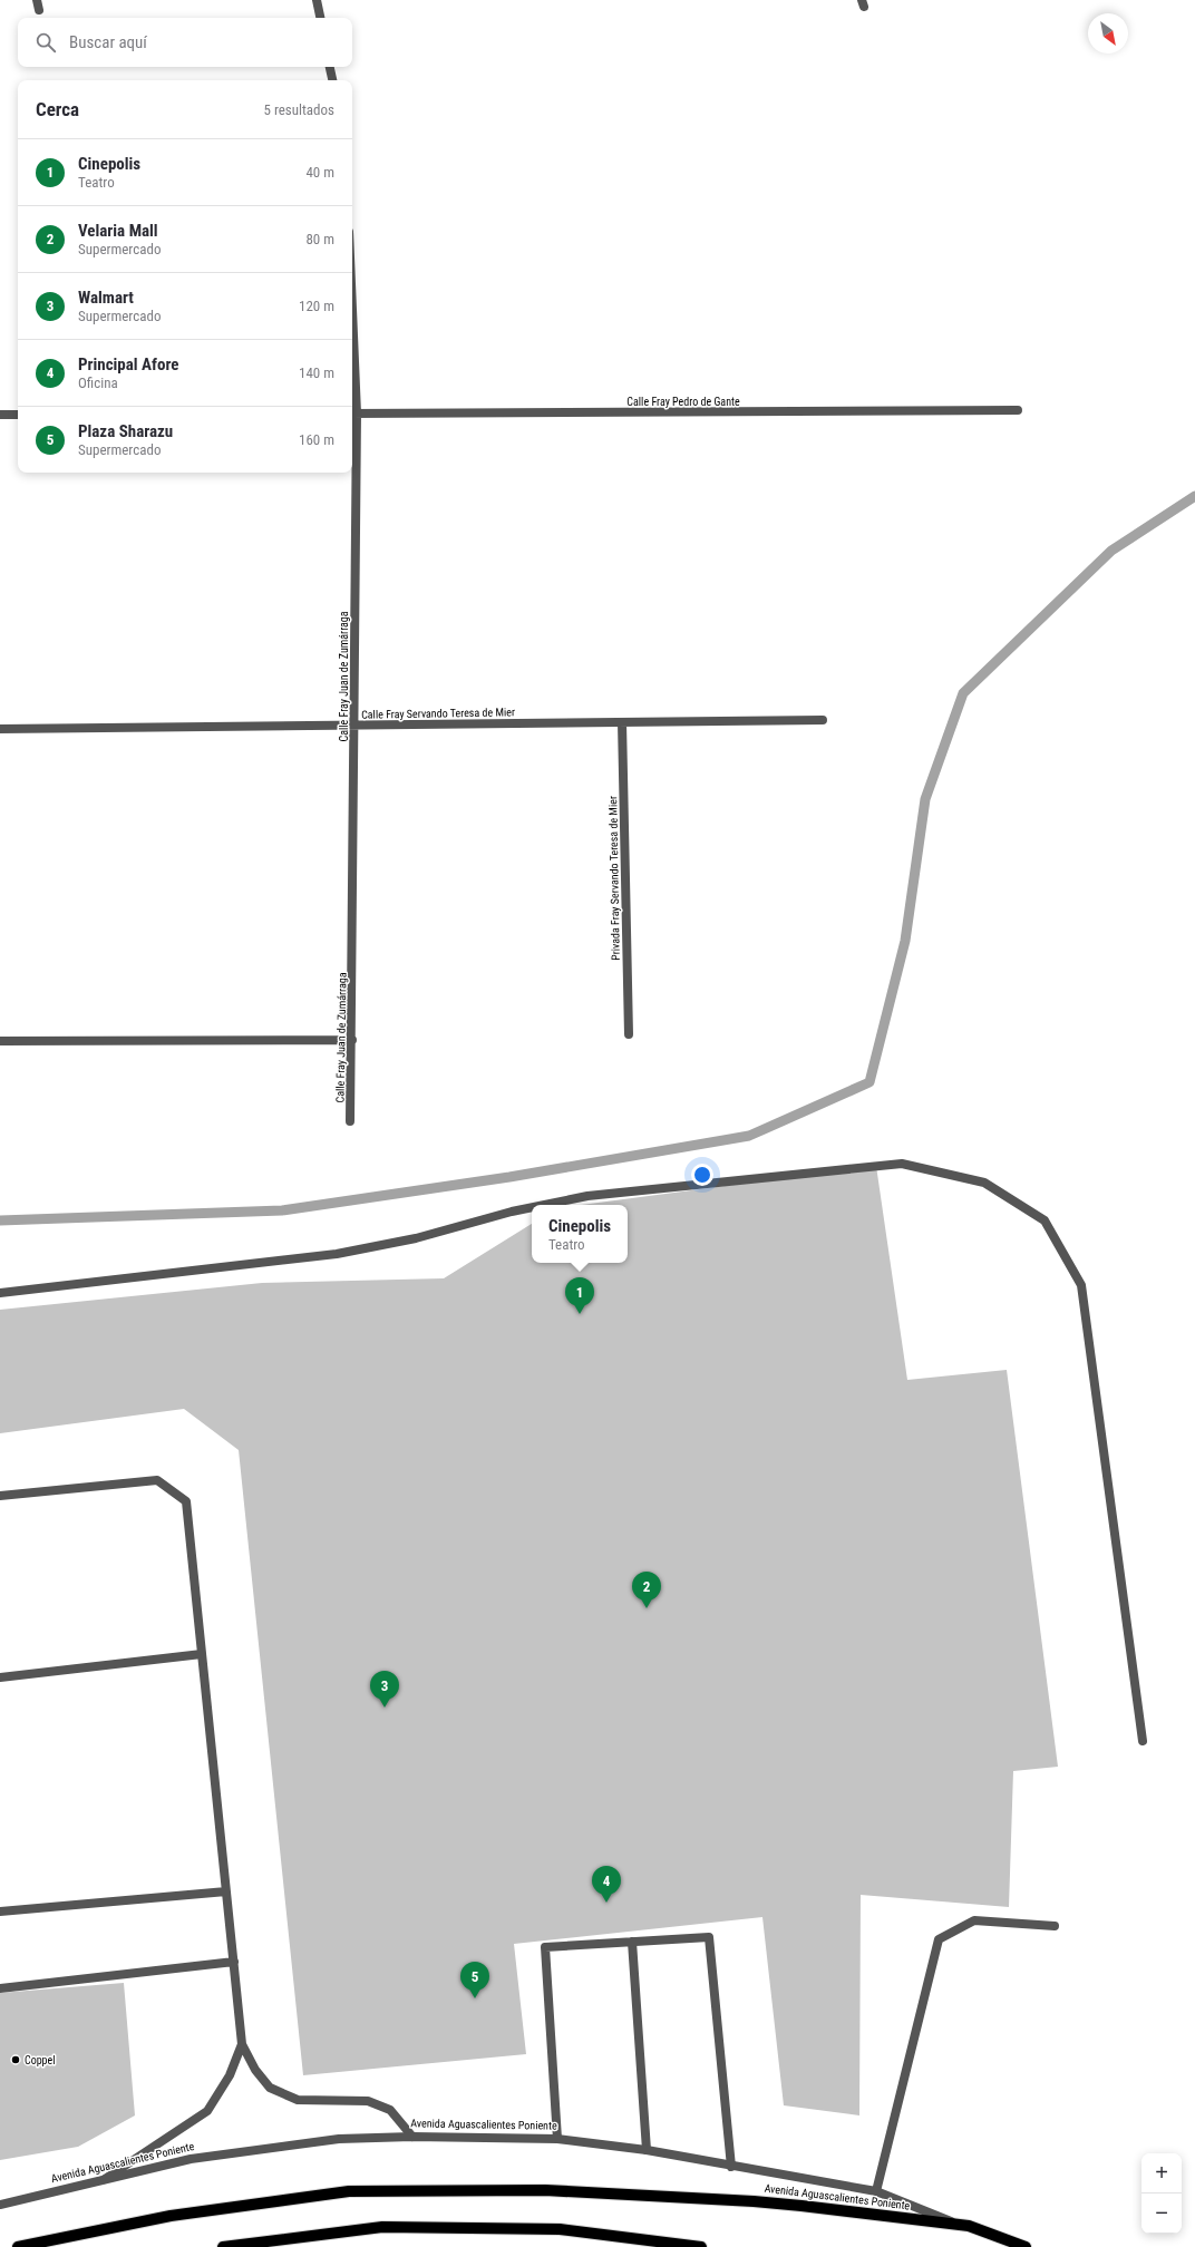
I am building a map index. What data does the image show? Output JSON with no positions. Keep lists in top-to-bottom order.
{
  "streets": {
    "main road": ["Avenida Aguascalientes Poniente"],
    "street": [
      "Calle Fray Pedro de Gante",
      "Calle Fray Juan de Zumárraga",
      "Calle Fray Servando Teresa de Mier",
      "Privada Fray Servando Teresa de Mier"
    ]
  },
  "crossings": [
    ["Calle Fray Pedro de Gante", "Calle Fray Juan de Zumárraga"],
    ["Calle Fray Juan de Zumárraga", "Calle Fray Servando Teresa de Mier"],
    ["Calle Fray Servando Teresa de Mier", "Privada Fray Servando Teresa de Mier"]
  ],
  "places": ["Coppel"],
  "north": "bottom right",
  "page": {
    "search": "Buscar aquí",
    "heading": ["Cerca", "5 resultados"],
    "list": [
      {
        "mark": "1",
        "name": "Cinepolis",
        "note": "Teatro",
        "value": "40 m"
      },
      {
        "mark": "2",
        "name": "Velaria Mall",
        "note": "Supermercado",
        "value": "80 m"
      },
      {
        "mark": "3",
        "name": "Walmart",
        "note": "Supermercado",
        "value": "120 m"
      },
      {
        "mark": "4",
        "name": "Principal Afore",
        "note": "Oficina",
        "value": "140 m"
      },
      {
        "mark": "5",
        "name": "Plaza Sharazu",
        "note": "Supermercado",
        "value": "160 m"
      }
    ],
    "popup": ["Cinepolis", "Teatro"],
    "pins": [
      "1",
      "2",
      "3",
      "4",
      "5"
    ],
    "map_buttons": ["+", "−"]
  }
}
